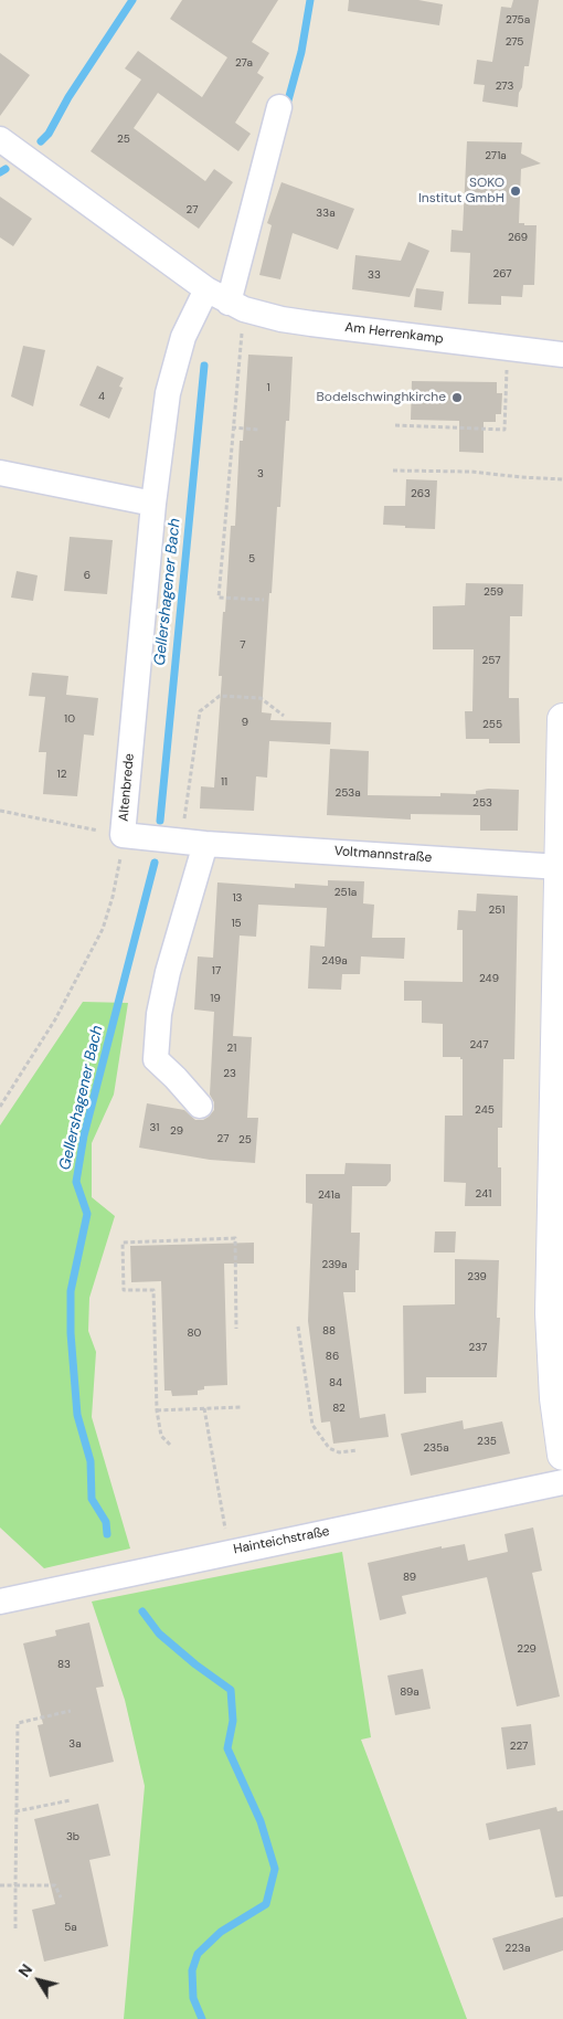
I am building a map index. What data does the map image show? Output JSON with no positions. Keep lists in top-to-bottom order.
{
  "streets": {
    "street": [
      "Am Herrenkamp",
      "Altenbrede",
      "Voltmannstraße",
      "Hainteichstraße"
    ]
  },
  "crossings": [
    ["Am Herrenkamp", "Altenbrede"],
    ["Altenbrede", "Voltmannstraße"]
  ],
  "water": ["Gellershagener Bach"],
  "places": ["SOKO Institut GmbH", "Bodelschwinghkirche"],
  "house_numbers": [
    "275a",
    "275",
    "27a",
    "273",
    "25",
    "271a",
    "27",
    "33a",
    "269",
    "267",
    "33",
    "1",
    "4",
    "3",
    "263",
    "5",
    "6",
    "259",
    "7",
    "257",
    "10",
    "9",
    "255",
    "12",
    "11",
    "253a",
    "253",
    "251a",
    "13",
    "251",
    "15",
    "249a",
    "17",
    "249",
    "19",
    "247",
    "21",
    "23",
    "245",
    "31",
    "29",
    "27",
    "25",
    "241",
    "241a",
    "239a",
    "239",
    "88",
    "80",
    "237",
    "86",
    "84",
    "82",
    "235",
    "235a",
    "89",
    "229",
    "83",
    "89a",
    "3a",
    "227",
    "3b",
    "5a",
    "223a"
  ],
  "north": "top left"
}
